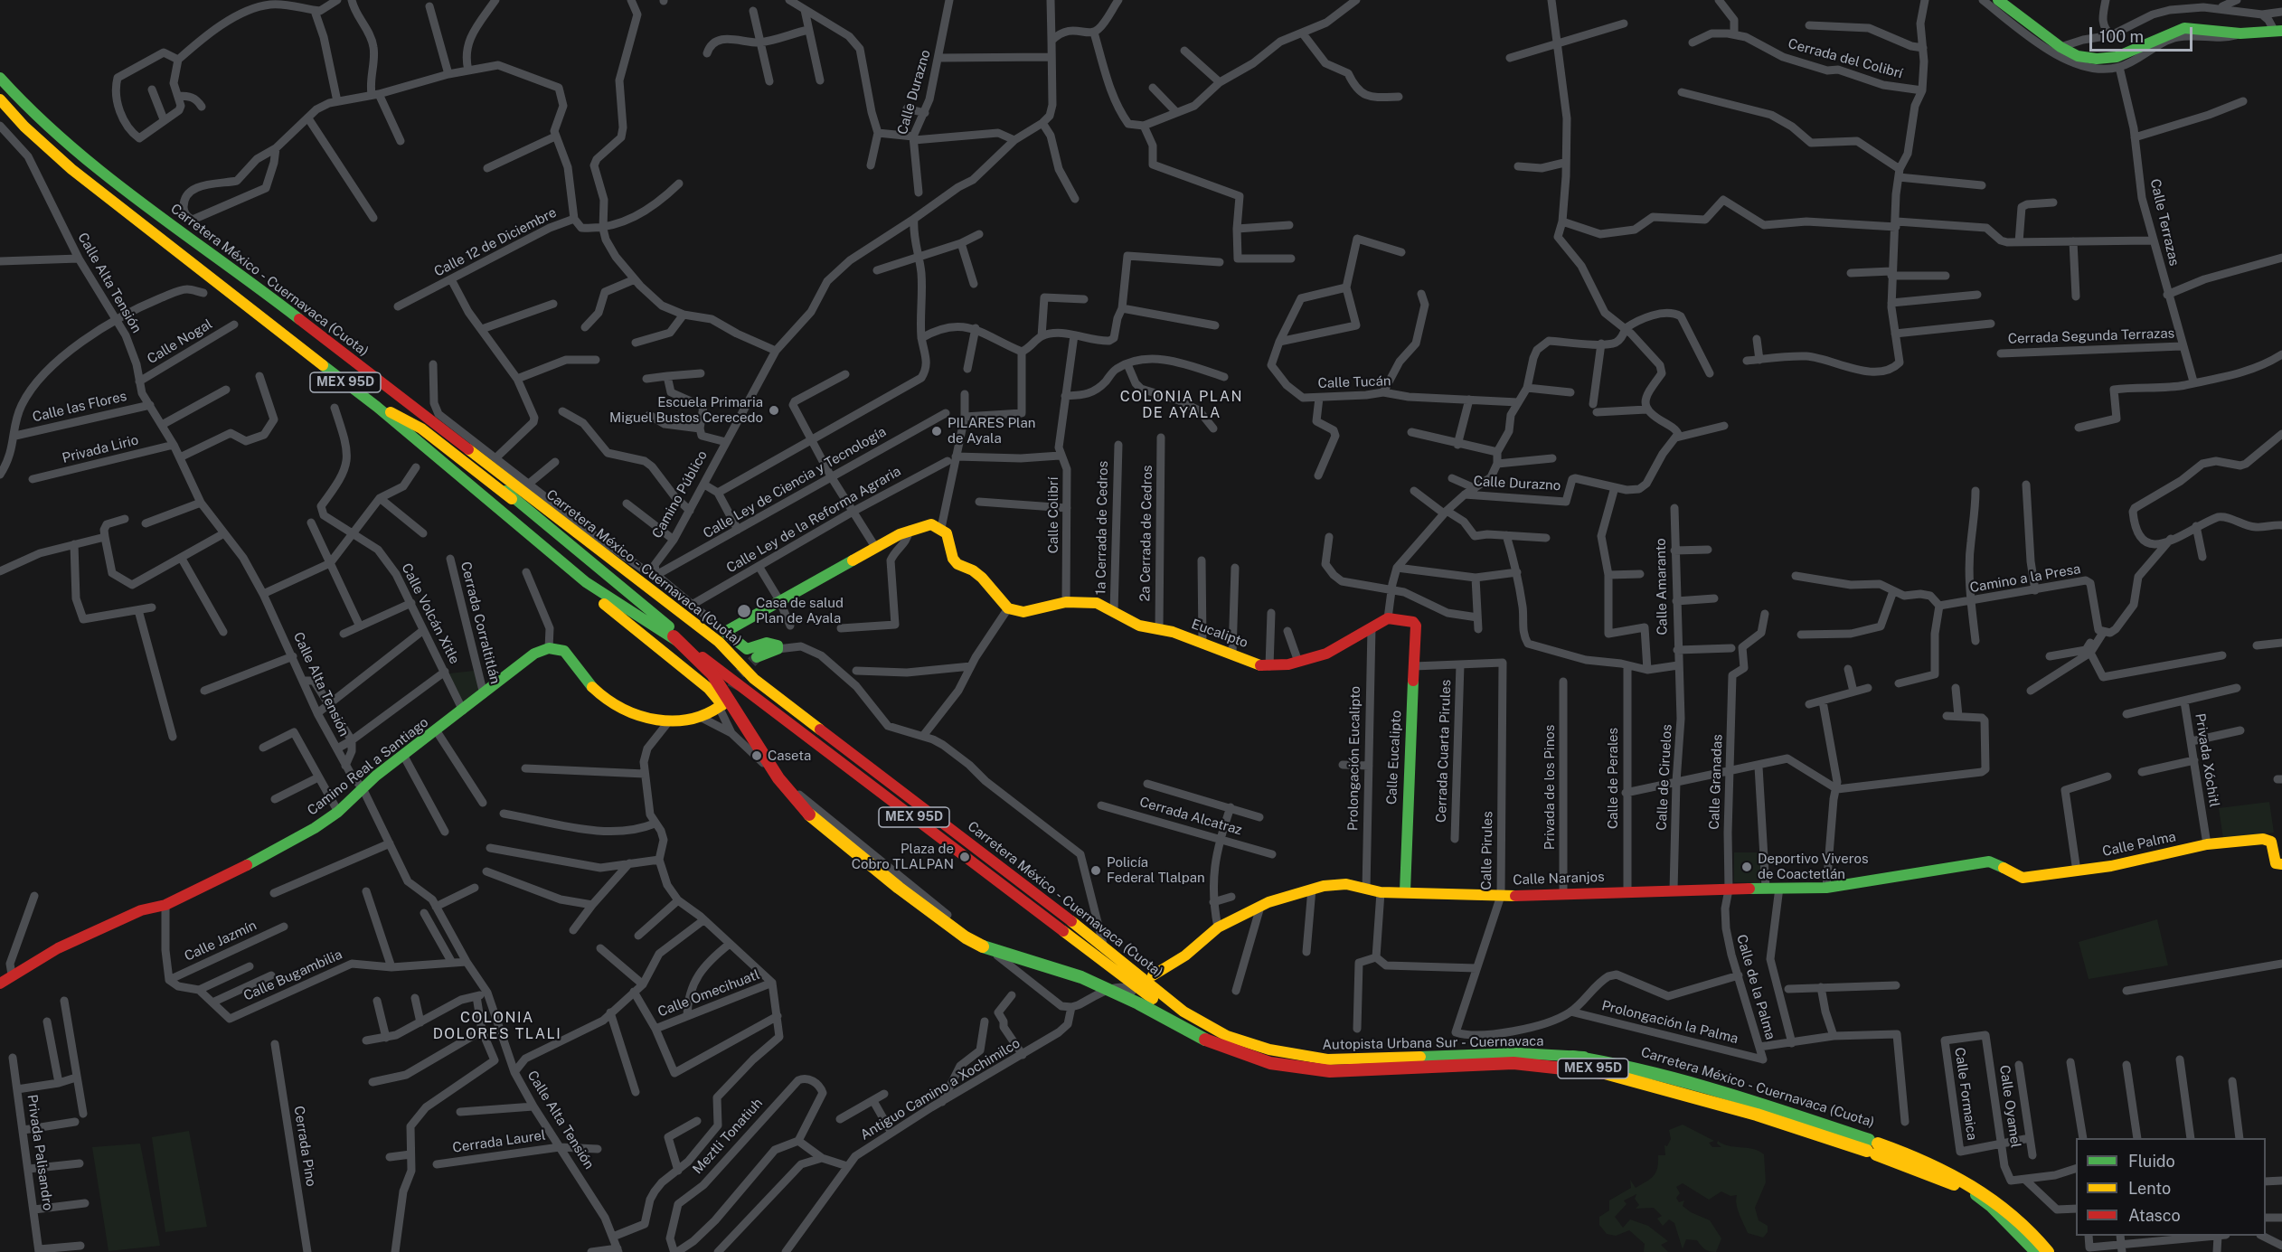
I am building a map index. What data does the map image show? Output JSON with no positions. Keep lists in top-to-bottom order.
{
  "streets": {
    "main road": [
      "Carretera México - Cuernavaca (Cuota)",
      "MEX 95D",
      "Eucalipto",
      "Calle Eucalipto",
      "Camino Real a Santiago",
      "Calle Palma",
      "Calle Naranjos",
      "Autopista Urbana Sur - Cuernavaca"
    ],
    "street": [
      "Cerrada del Colibrí",
      "Calle Durazno",
      "Calle Terrazas",
      "Calle 12 de Diciembre",
      "Calle Alta Tensión",
      "Cerrada Segunda Terrazas",
      "Calle Nogal",
      "Calle Tucán",
      "Calle las Flores",
      "Privada Lirio",
      "Calle Ley de Ciencia y Tecnología",
      "Camino Público",
      "Calle Colibrí",
      "Calle Ley de la Reforma Agraria",
      "1a Cerrada de Cedros",
      "2a Cerrada de Cedros",
      "Camino a la Presa",
      "Calle Amaranto",
      "Calle Volcán Xitle",
      "Cerrada Corraltitlán",
      "Cerrada Cuarta Pirules",
      "Prolongación Eucalipto",
      "Privada Xóchitl",
      "Calle de Ciruelos",
      "Calle de Perales",
      "Calle Granadas",
      "Privada de los Pinos",
      "Cerrada Alcatraz",
      "Calle Pirules",
      "Calle Jazmín",
      "Calle Bugambilia",
      "Calle de la Palma",
      "Calle Omecihuatl",
      "Prolongación la Palma",
      "Antiguo Camino a Xochimilco",
      "Calle Formaica",
      "Calle Oyamel",
      "Meztli Tonatiuh",
      "Cerrada Laurel",
      "Cerrada Pino",
      "Privada Palisandro"
    ]
  },
  "crossings": [
    ["Calle Terrazas", "Cerrada Segunda Terrazas"],
    ["Carretera México - Cuernavaca (Cuota)", "Autopista Urbana Sur - Cuernavaca"],
    ["Calle Alta Tensión", "Calle Nogal"],
    ["Calle Alta Tensión", "Calle las Flores"],
    ["Calle Alta Tensión", "Privada Lirio"],
    ["Calle Alta Tensión", "Camino Real a Santiago"],
    ["Calle Alta Tensión", "Calle Bugambilia"],
    ["Calle Alta Tensión", "Cerrada Laurel"],
    ["Calle Ley de Ciencia y Tecnología", "Camino Público"],
    ["Calle Colibrí", "Eucalipto"],
    ["1a Cerrada de Cedros", "Eucalipto"],
    ["2a Cerrada de Cedros", "Eucalipto"],
    ["Calle Amaranto", "Calle de Ciruelos"],
    ["Calle Volcán Xitle", "Camino Real a Santiago"],
    ["Cerrada Corraltitlán", "Camino Real a Santiago"],
    ["Eucalipto", "Calle Eucalipto"],
    ["Eucalipto", "Prolongación Eucalipto"],
    ["Cerrada Cuarta Pirules", "Calle Pirules"],
    ["Calle Eucalipto", "Calle Naranjos"],
    ["Prolongación Eucalipto", "Calle Naranjos"],
    ["Privada Xóchitl", "Calle Palma"],
    ["Calle de Ciruelos", "Calle Naranjos"],
    ["Calle de Perales", "Calle Naranjos"],
    ["Calle Granadas", "Calle Naranjos"],
    ["Calle Granadas", "Calle de la Palma"],
    ["Privada de los Pinos", "Calle Naranjos"],
    ["Calle Palma", "Calle Naranjos"],
    ["Calle Pirules", "Calle Naranjos"],
    ["Calle Pirules", "Prolongación la Palma"],
    ["Calle Naranjos", "Calle de la Palma"],
    ["Calle de la Palma", "Prolongación la Palma"],
    ["Calle Formaica", "Calle Oyamel"]
  ],
  "districts": ["COLONIA PLAN DE AYALA", "COLONIA DOLORES TLALI"],
  "places": [
    "Escuela Primaria Miguel Bustos Cerecedo",
    "PILARES Plan de Ayala",
    "Casa de salud Plan de Ayala",
    "Caseta",
    "Plaza de Cobro TLALPAN",
    "Deportivo Viveros de Coactetlán",
    "Policía Federal Tlalpan"
  ],
  "legend": ["Fluido", "Lento", "Atasco"],
  "scale_bar": "100 m"
}
